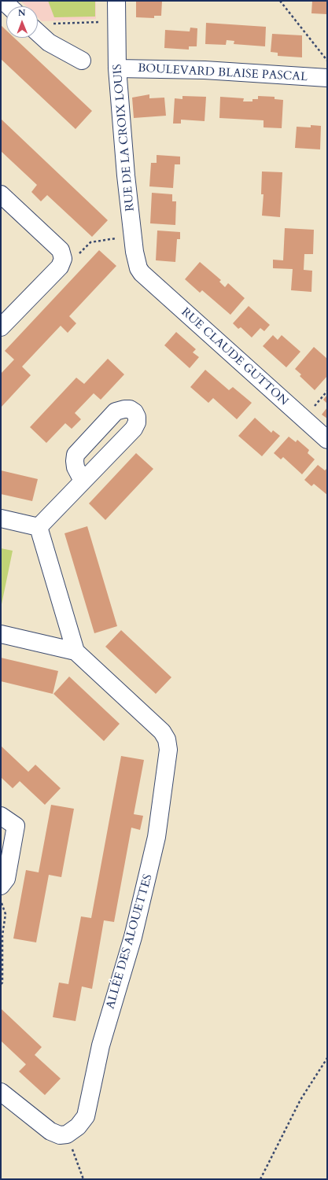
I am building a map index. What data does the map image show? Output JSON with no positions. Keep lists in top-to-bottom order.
{
  "streets": {
    "street": [
      "BOULEVARD BLAISE PASCAL",
      "RUE DE LA CROIX LOUIS",
      "RUE CLAUDE GUTTON",
      "ALLÉE DES ALOUETTES"
    ]
  },
  "crossings": [
    ["BOULEVARD BLAISE PASCAL", "RUE DE LA CROIX LOUIS"],
    ["RUE DE LA CROIX LOUIS", "RUE CLAUDE GUTTON"]
  ],
  "north": "top"
}
